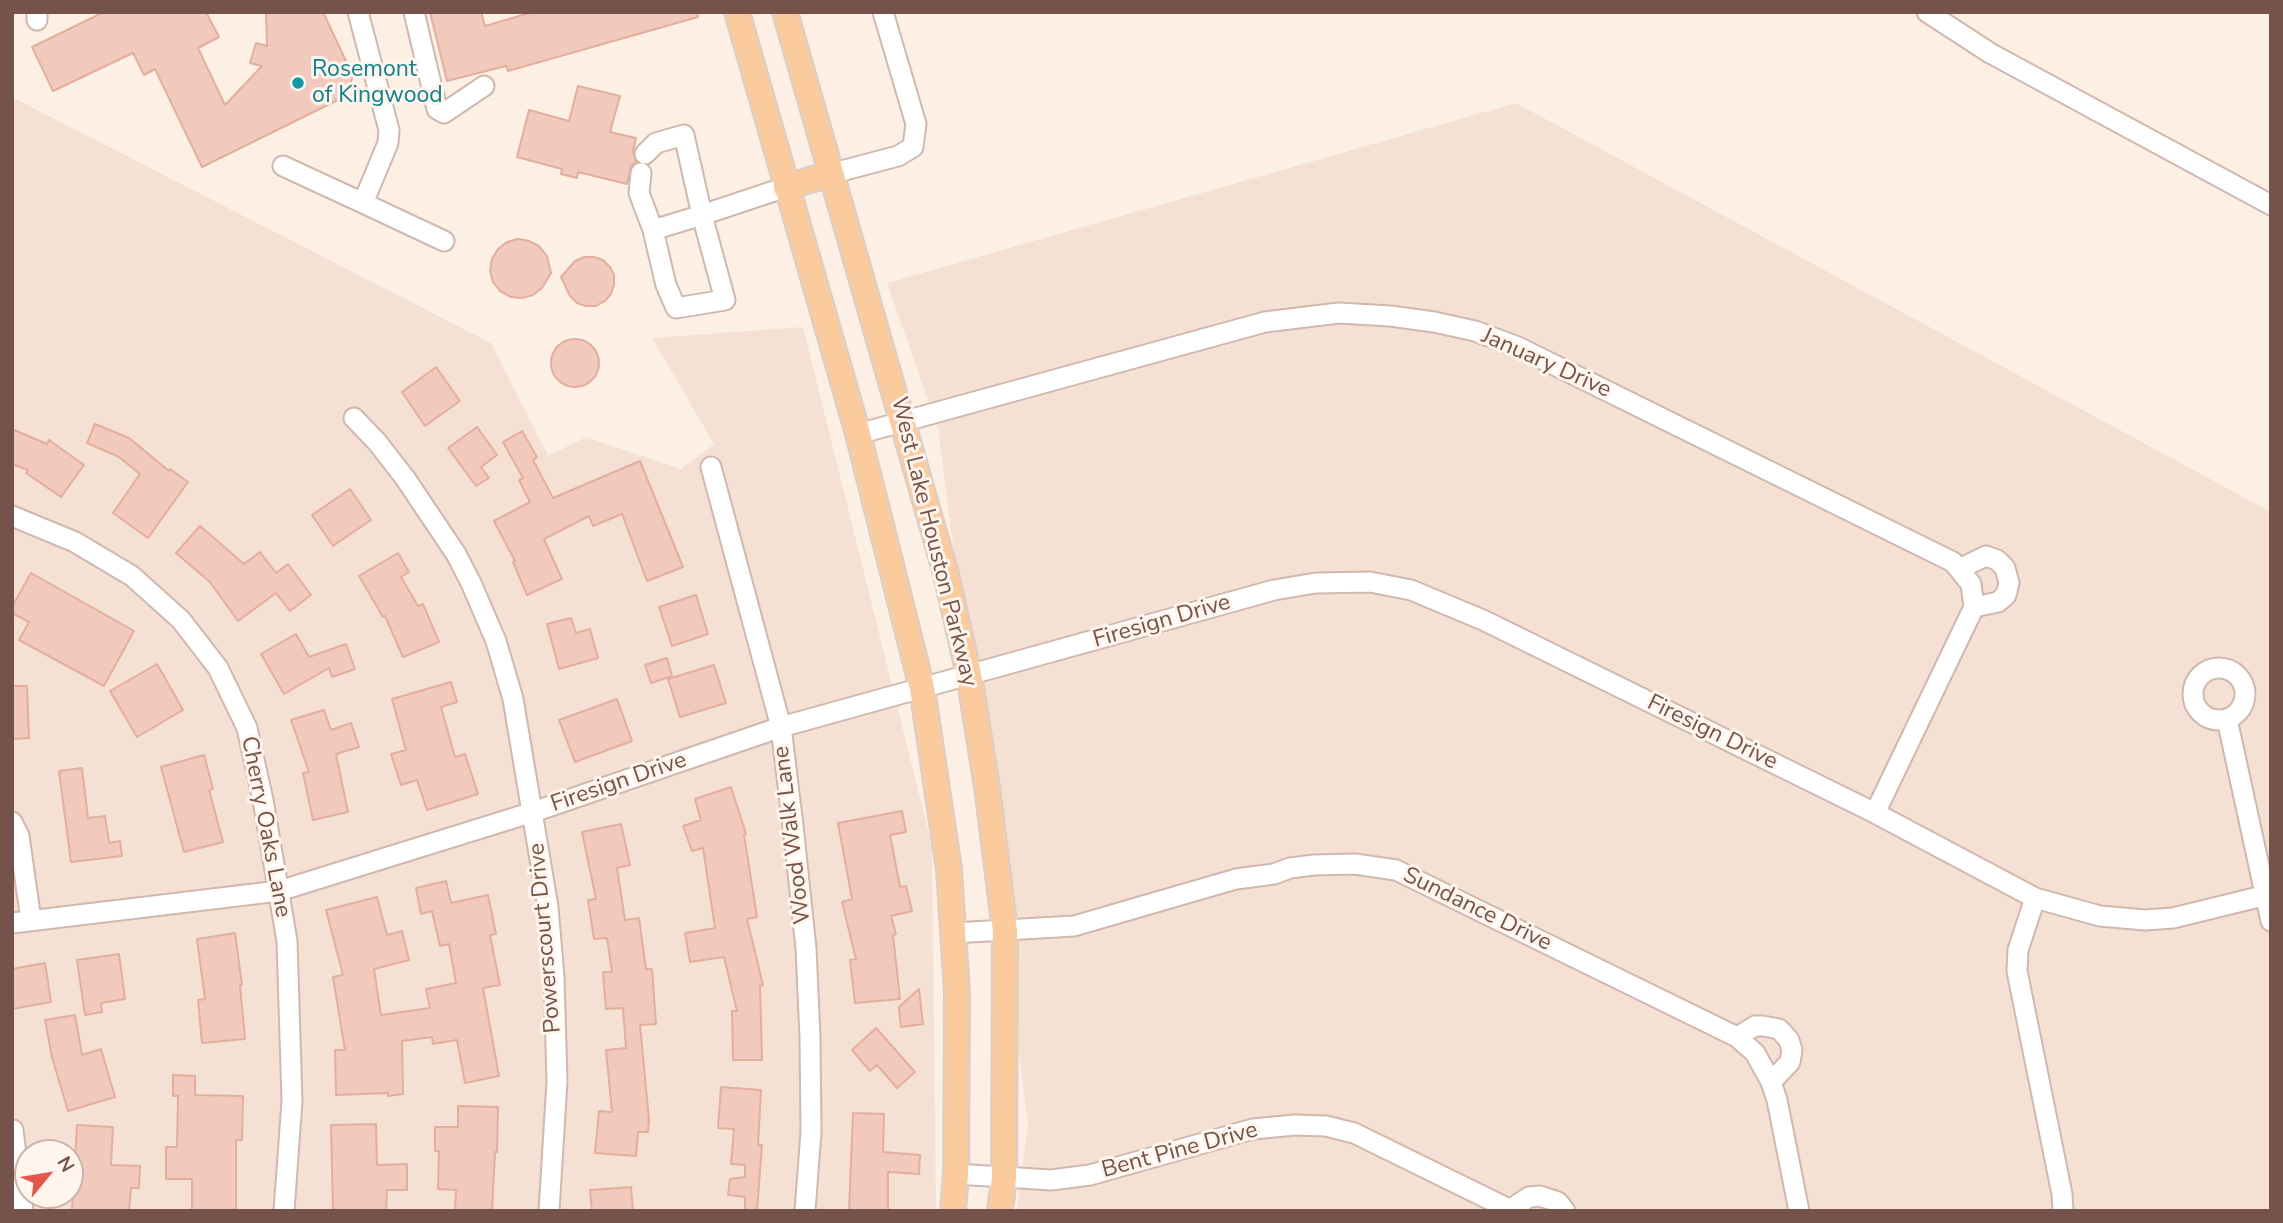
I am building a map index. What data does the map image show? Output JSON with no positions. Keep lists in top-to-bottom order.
{
  "streets": {
    "main road": ["West Lake Houston Parkway"],
    "street": [
      "January Drive",
      "Firesign Drive",
      "Cherry Oaks Lane",
      "Wood Walk Lane",
      "Sundance Drive",
      "Powerscourt Drive",
      "Bent Pine Drive"
    ]
  },
  "crossings": [
    ["January Drive", "West Lake Houston Parkway"],
    ["West Lake Houston Parkway", "Firesign Drive"],
    ["West Lake Houston Parkway", "Sundance Drive"],
    ["West Lake Houston Parkway", "Bent Pine Drive"],
    ["Firesign Drive", "Cherry Oaks Lane"],
    ["Firesign Drive", "Wood Walk Lane"],
    ["Firesign Drive", "Powerscourt Drive"]
  ],
  "places": ["Rosemont of Kingwood"],
  "north": "top right"
}
